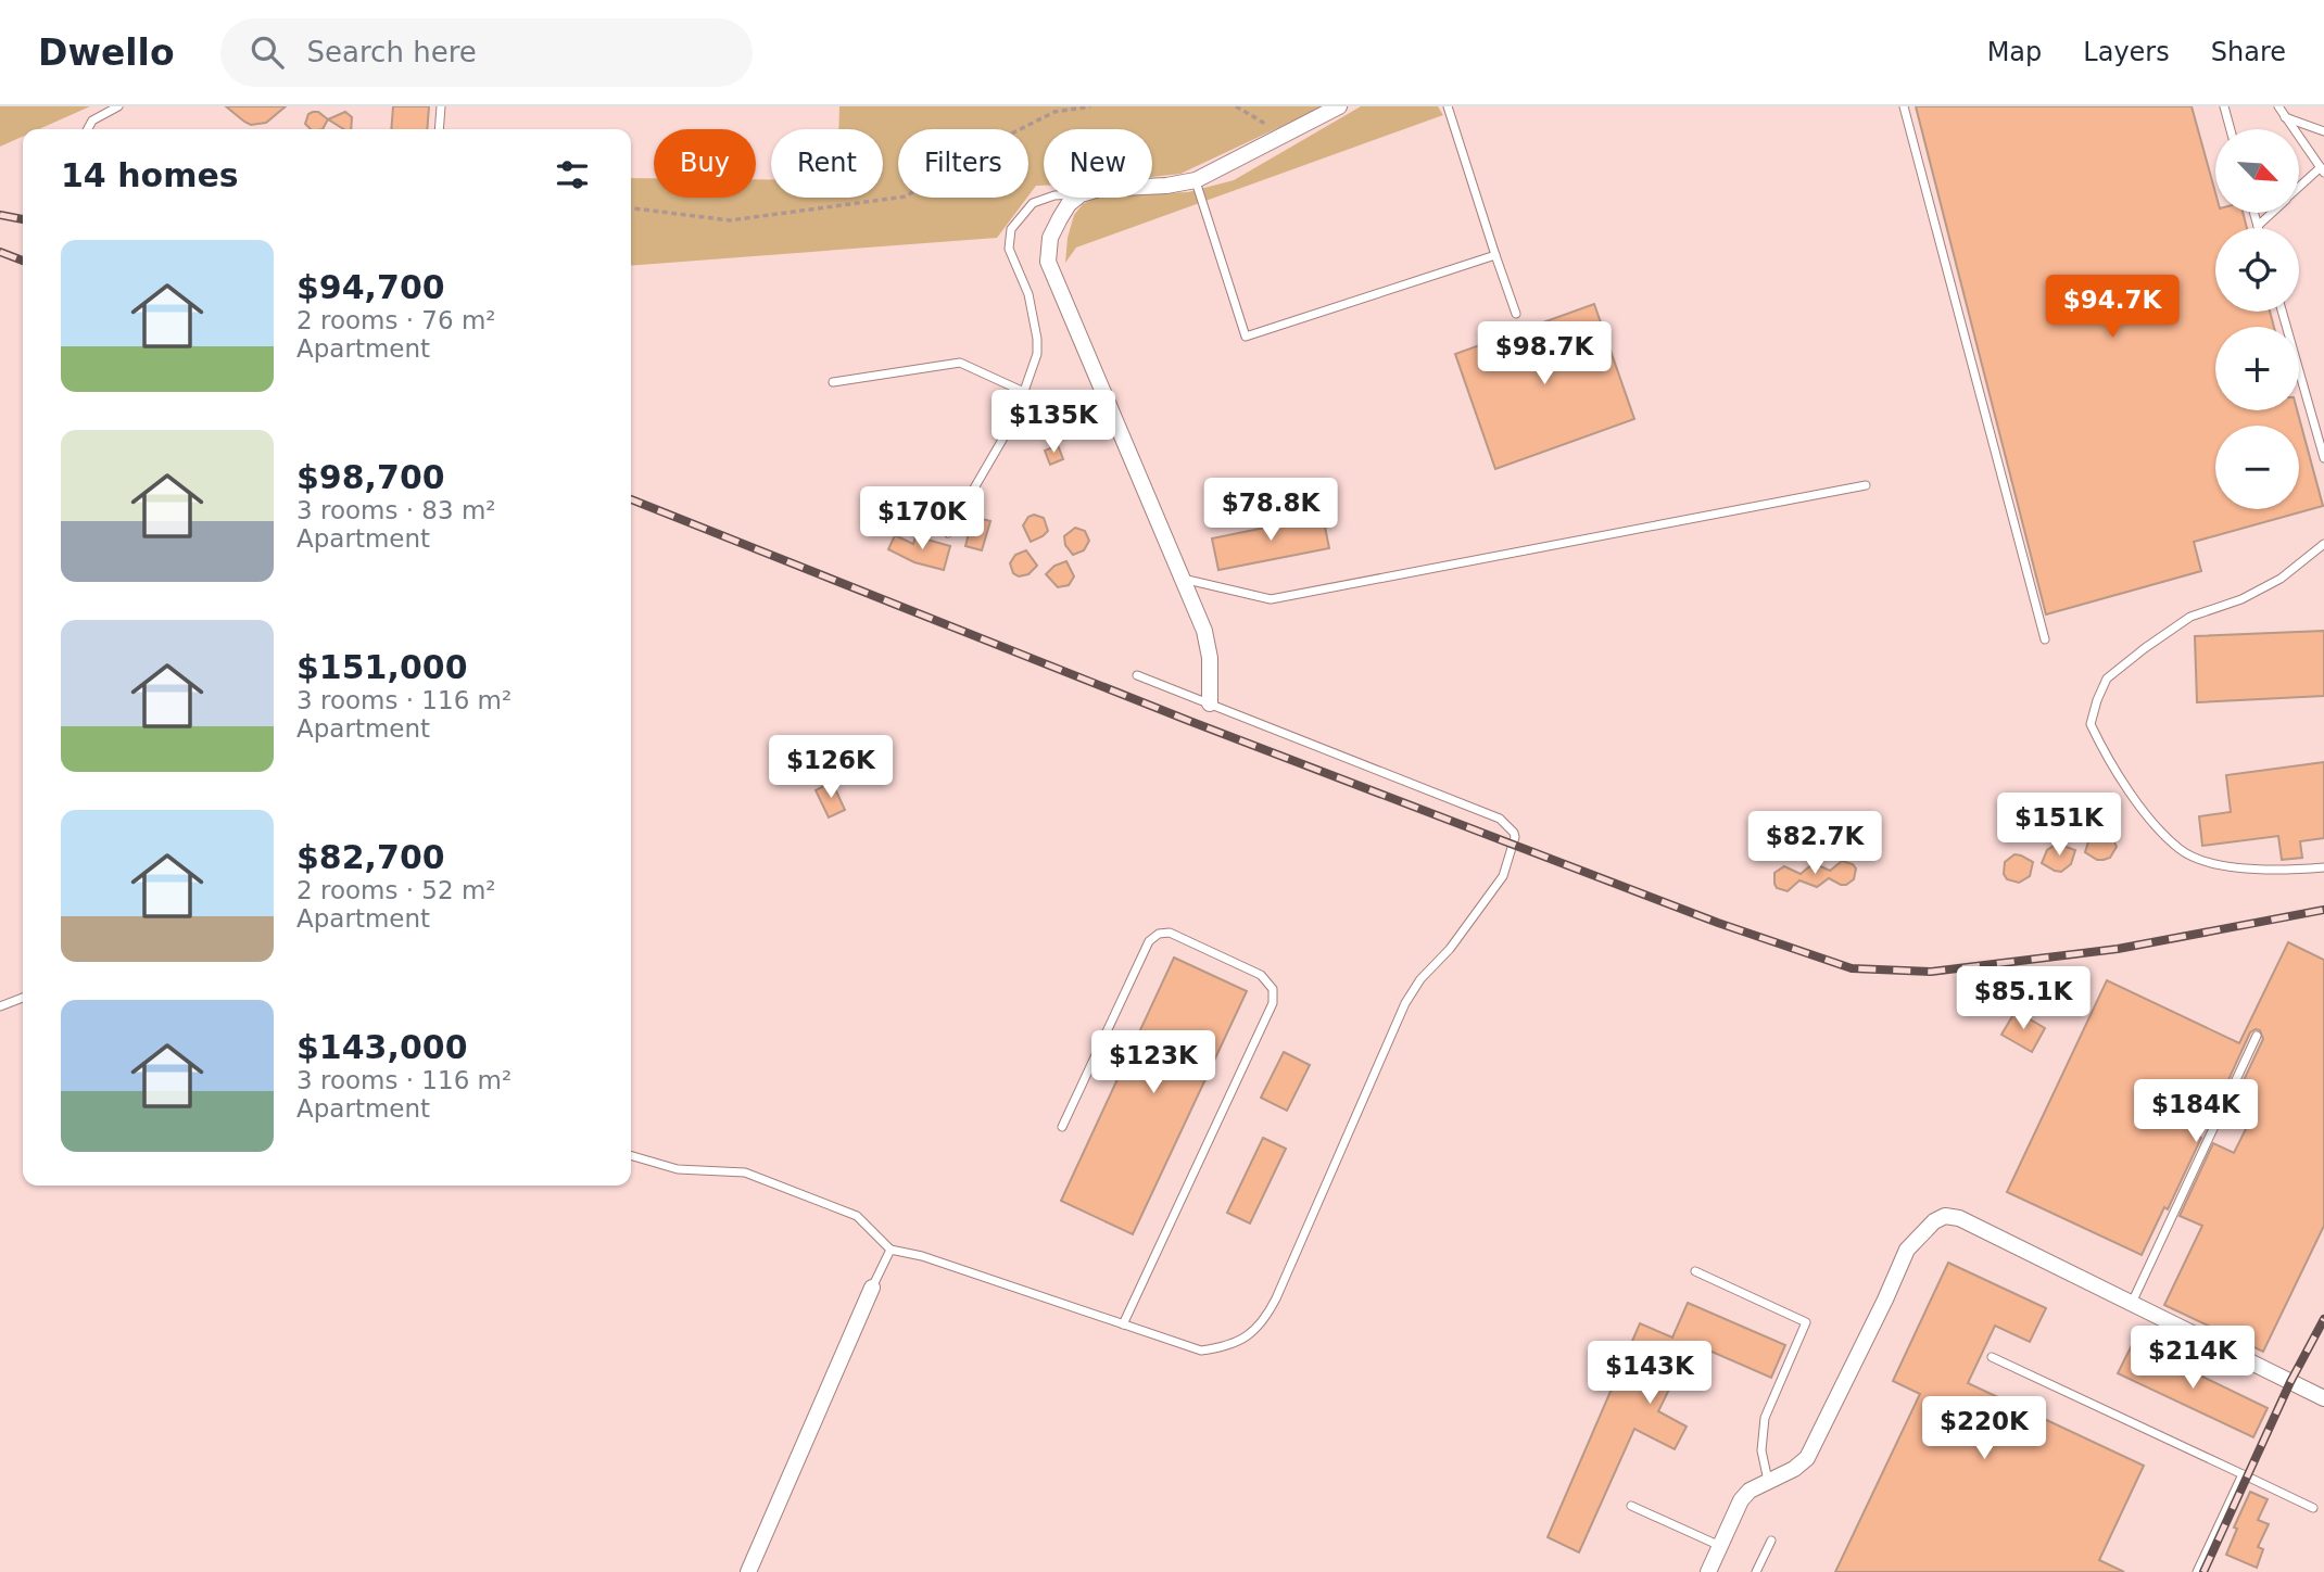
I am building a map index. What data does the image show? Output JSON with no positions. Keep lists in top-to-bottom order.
{
  "north": "bottom right",
  "page": {
    "header": "Dwello",
    "search": "Search here",
    "nav": ["Map", "Layers", "Share"],
    "map_buttons": ["+", "−"],
    "chip": [
      "Buy",
      "Rent",
      "Filters",
      "New"
    ],
    "heading": "14 homes",
    "list": [
      {
        "name": "$94,700",
        "note": "2 rooms · 76 m² · Apartment"
      },
      {
        "name": "$98,700",
        "note": "3 rooms · 83 m² · Apartment"
      },
      {
        "name": "$151,000",
        "note": "3 rooms · 116 m² · Apartment"
      },
      {
        "name": "$82,700",
        "note": "2 rooms · 52 m² · Apartment"
      },
      {
        "name": "$143,000",
        "note": "3 rooms · 116 m² · Apartment"
      }
    ],
    "price": [
      "$94.7K",
      "$98.7K",
      "$135K",
      "$78.8K",
      "$170K",
      "$126K",
      "$151K",
      "$82.7K",
      "$85.1K",
      "$123K",
      "$184K",
      "$214K",
      "$143K",
      "$220K"
    ]
  }
}
